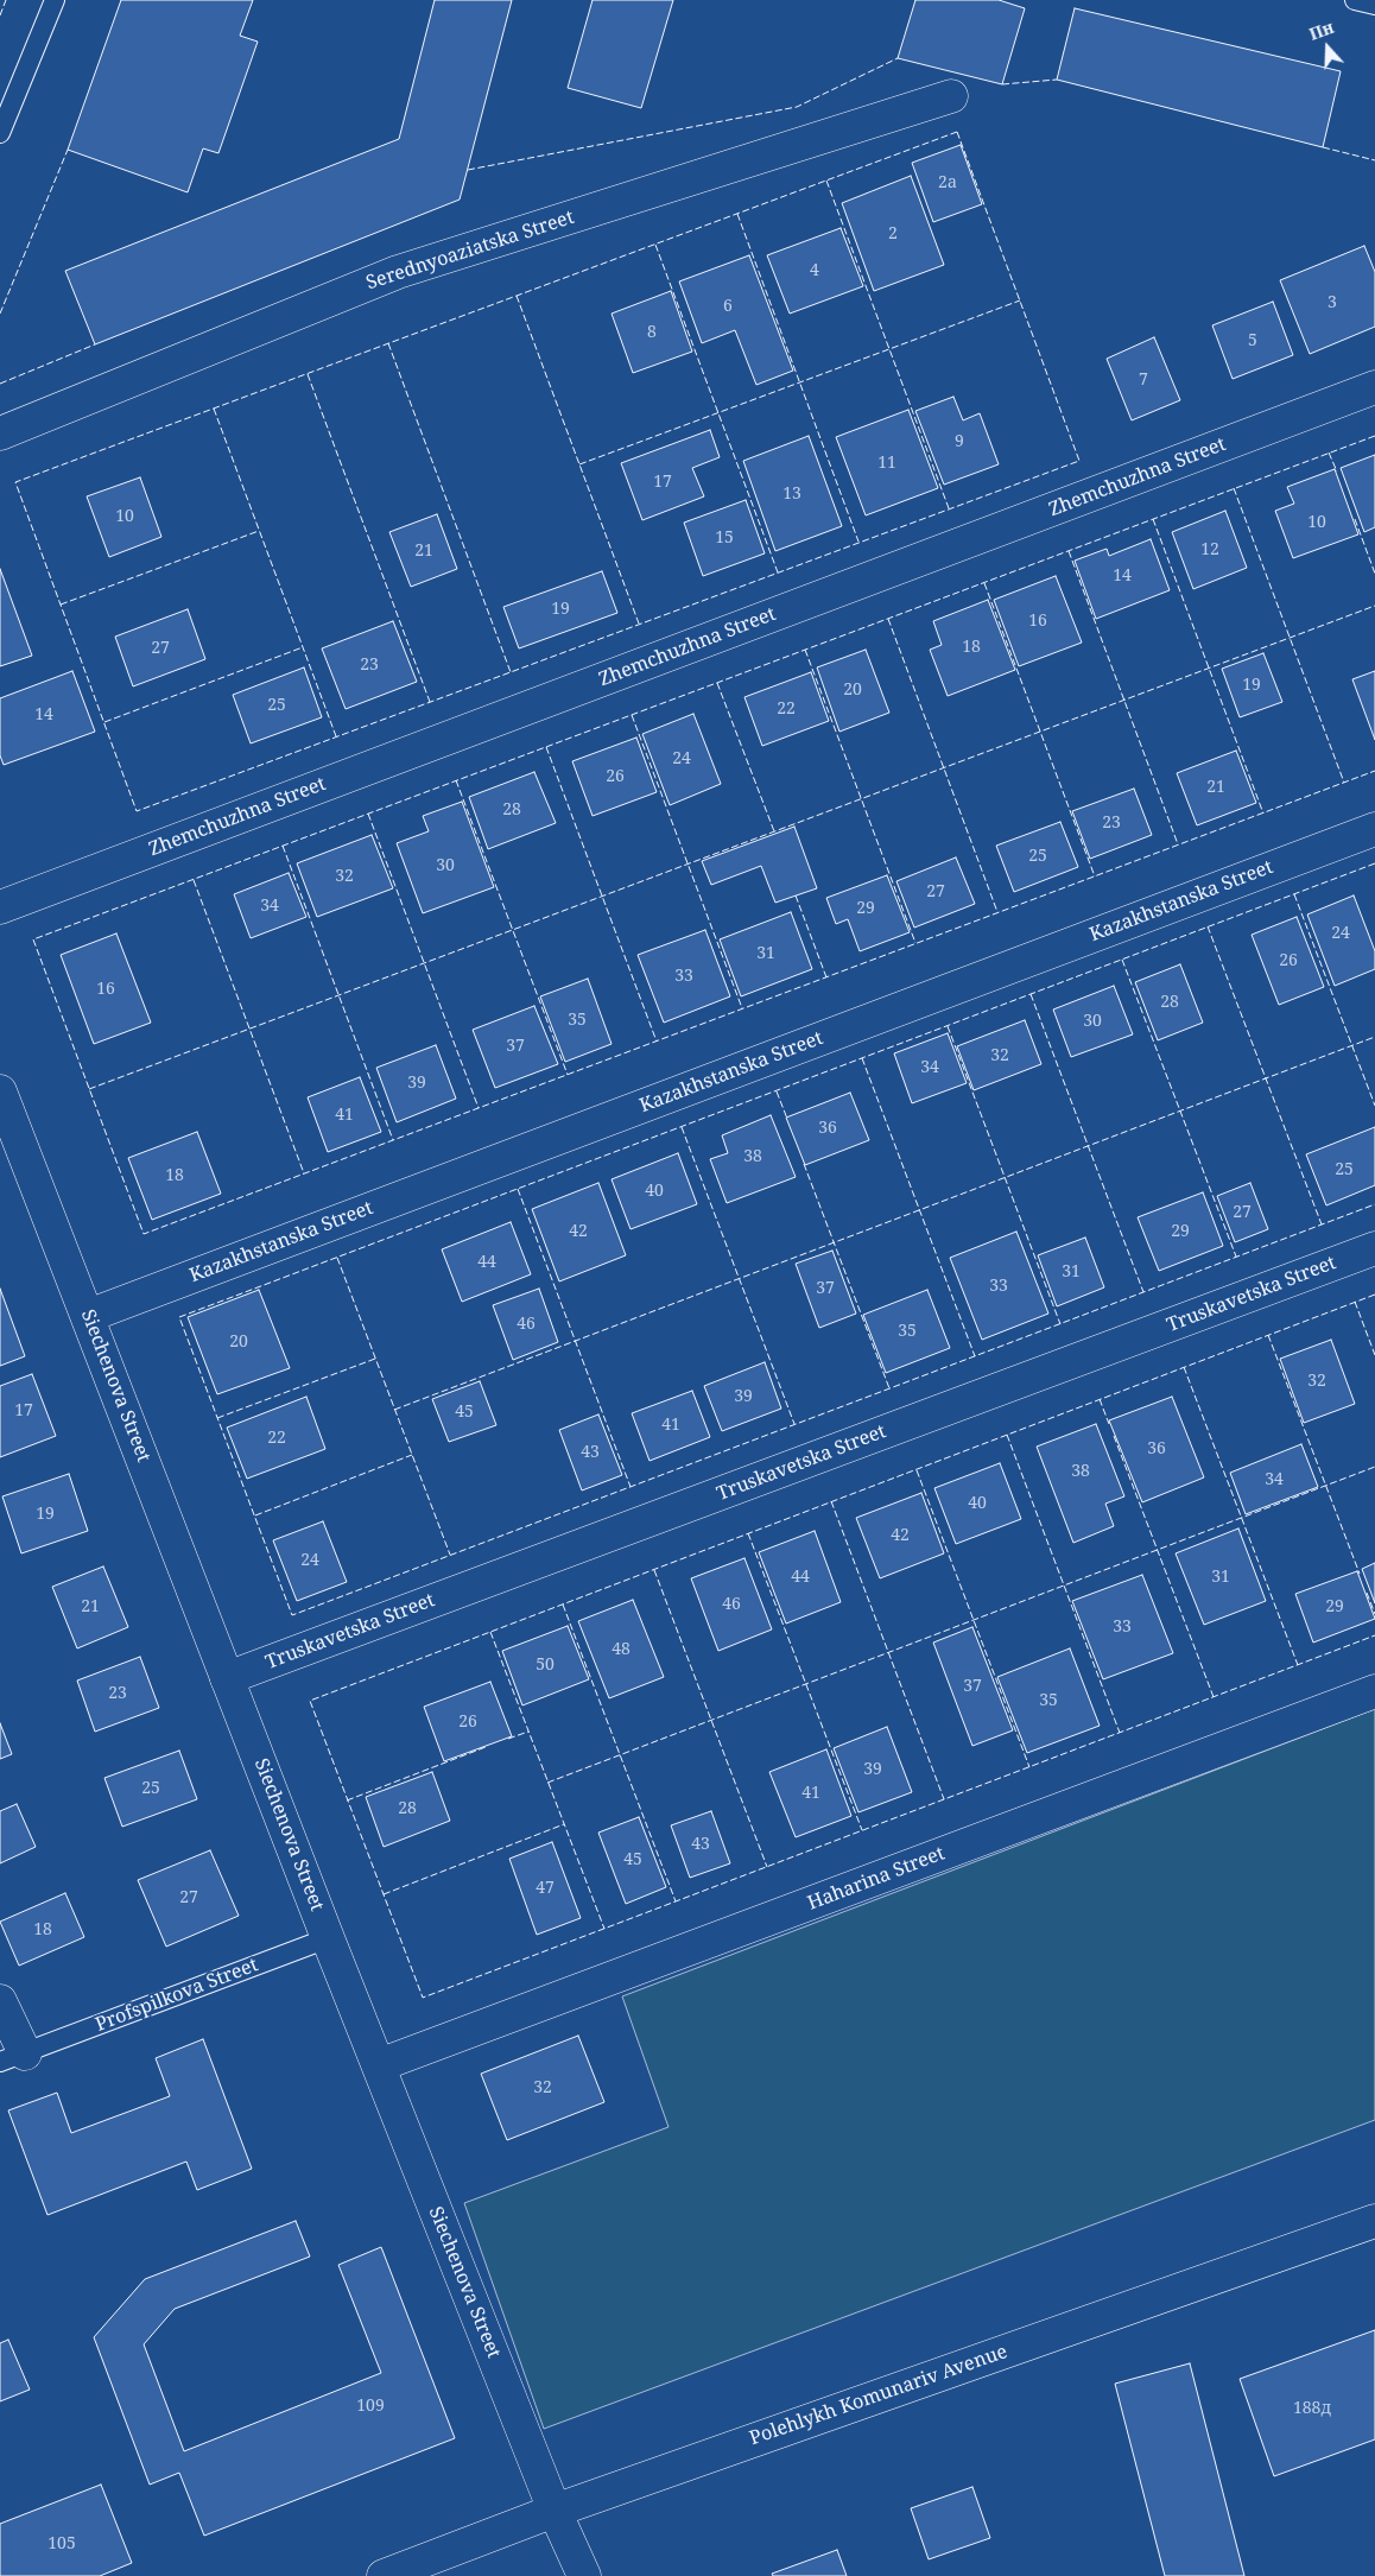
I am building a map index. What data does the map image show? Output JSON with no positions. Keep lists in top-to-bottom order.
{
  "streets": {
    "street": [
      "Serednyoaziatska Street",
      "Zhemchuzhna Street",
      "Kazakhstanska Street",
      "Truskavetska Street",
      "Siechenova Street",
      "Haharina Street",
      "Profspilkova Street",
      "Polehlykh Komunariv Avenue"
    ]
  },
  "crossings": [
    ["Kazakhstanska Street", "Siechenova Street"],
    ["Truskavetska Street", "Siechenova Street"],
    ["Siechenova Street", "Haharina Street"],
    ["Siechenova Street", "Profspilkova Street"],
    ["Siechenova Street", "Polehlykh Komunariv Avenue"]
  ],
  "house_numbers": [
    "2а",
    "2",
    "4",
    "3",
    "6",
    "8",
    "5",
    "7",
    "9",
    "11",
    "17",
    "13",
    "10",
    "10",
    "15",
    "12",
    "21",
    "14",
    "19",
    "16",
    "18",
    "27",
    "23",
    "19",
    "20",
    "25",
    "22",
    "14",
    "24",
    "26",
    "21",
    "28",
    "23",
    "25",
    "30",
    "32",
    "27",
    "34",
    "29",
    "24",
    "31",
    "26",
    "33",
    "16",
    "28",
    "35",
    "30",
    "37",
    "32",
    "34",
    "39",
    "41",
    "36",
    "38",
    "25",
    "18",
    "40",
    "27",
    "42",
    "29",
    "44",
    "31",
    "33",
    "37",
    "46",
    "35",
    "20",
    "32",
    "39",
    "17",
    "45",
    "41",
    "22",
    "36",
    "43",
    "38",
    "34",
    "40",
    "19",
    "42",
    "24",
    "44",
    "31",
    "46",
    "21",
    "29",
    "33",
    "48",
    "50",
    "37",
    "23",
    "35",
    "26",
    "39",
    "25",
    "41",
    "28",
    "43",
    "45",
    "47",
    "27",
    "18",
    "32",
    "109",
    "188д",
    "105"
  ],
  "north": "top"
}
